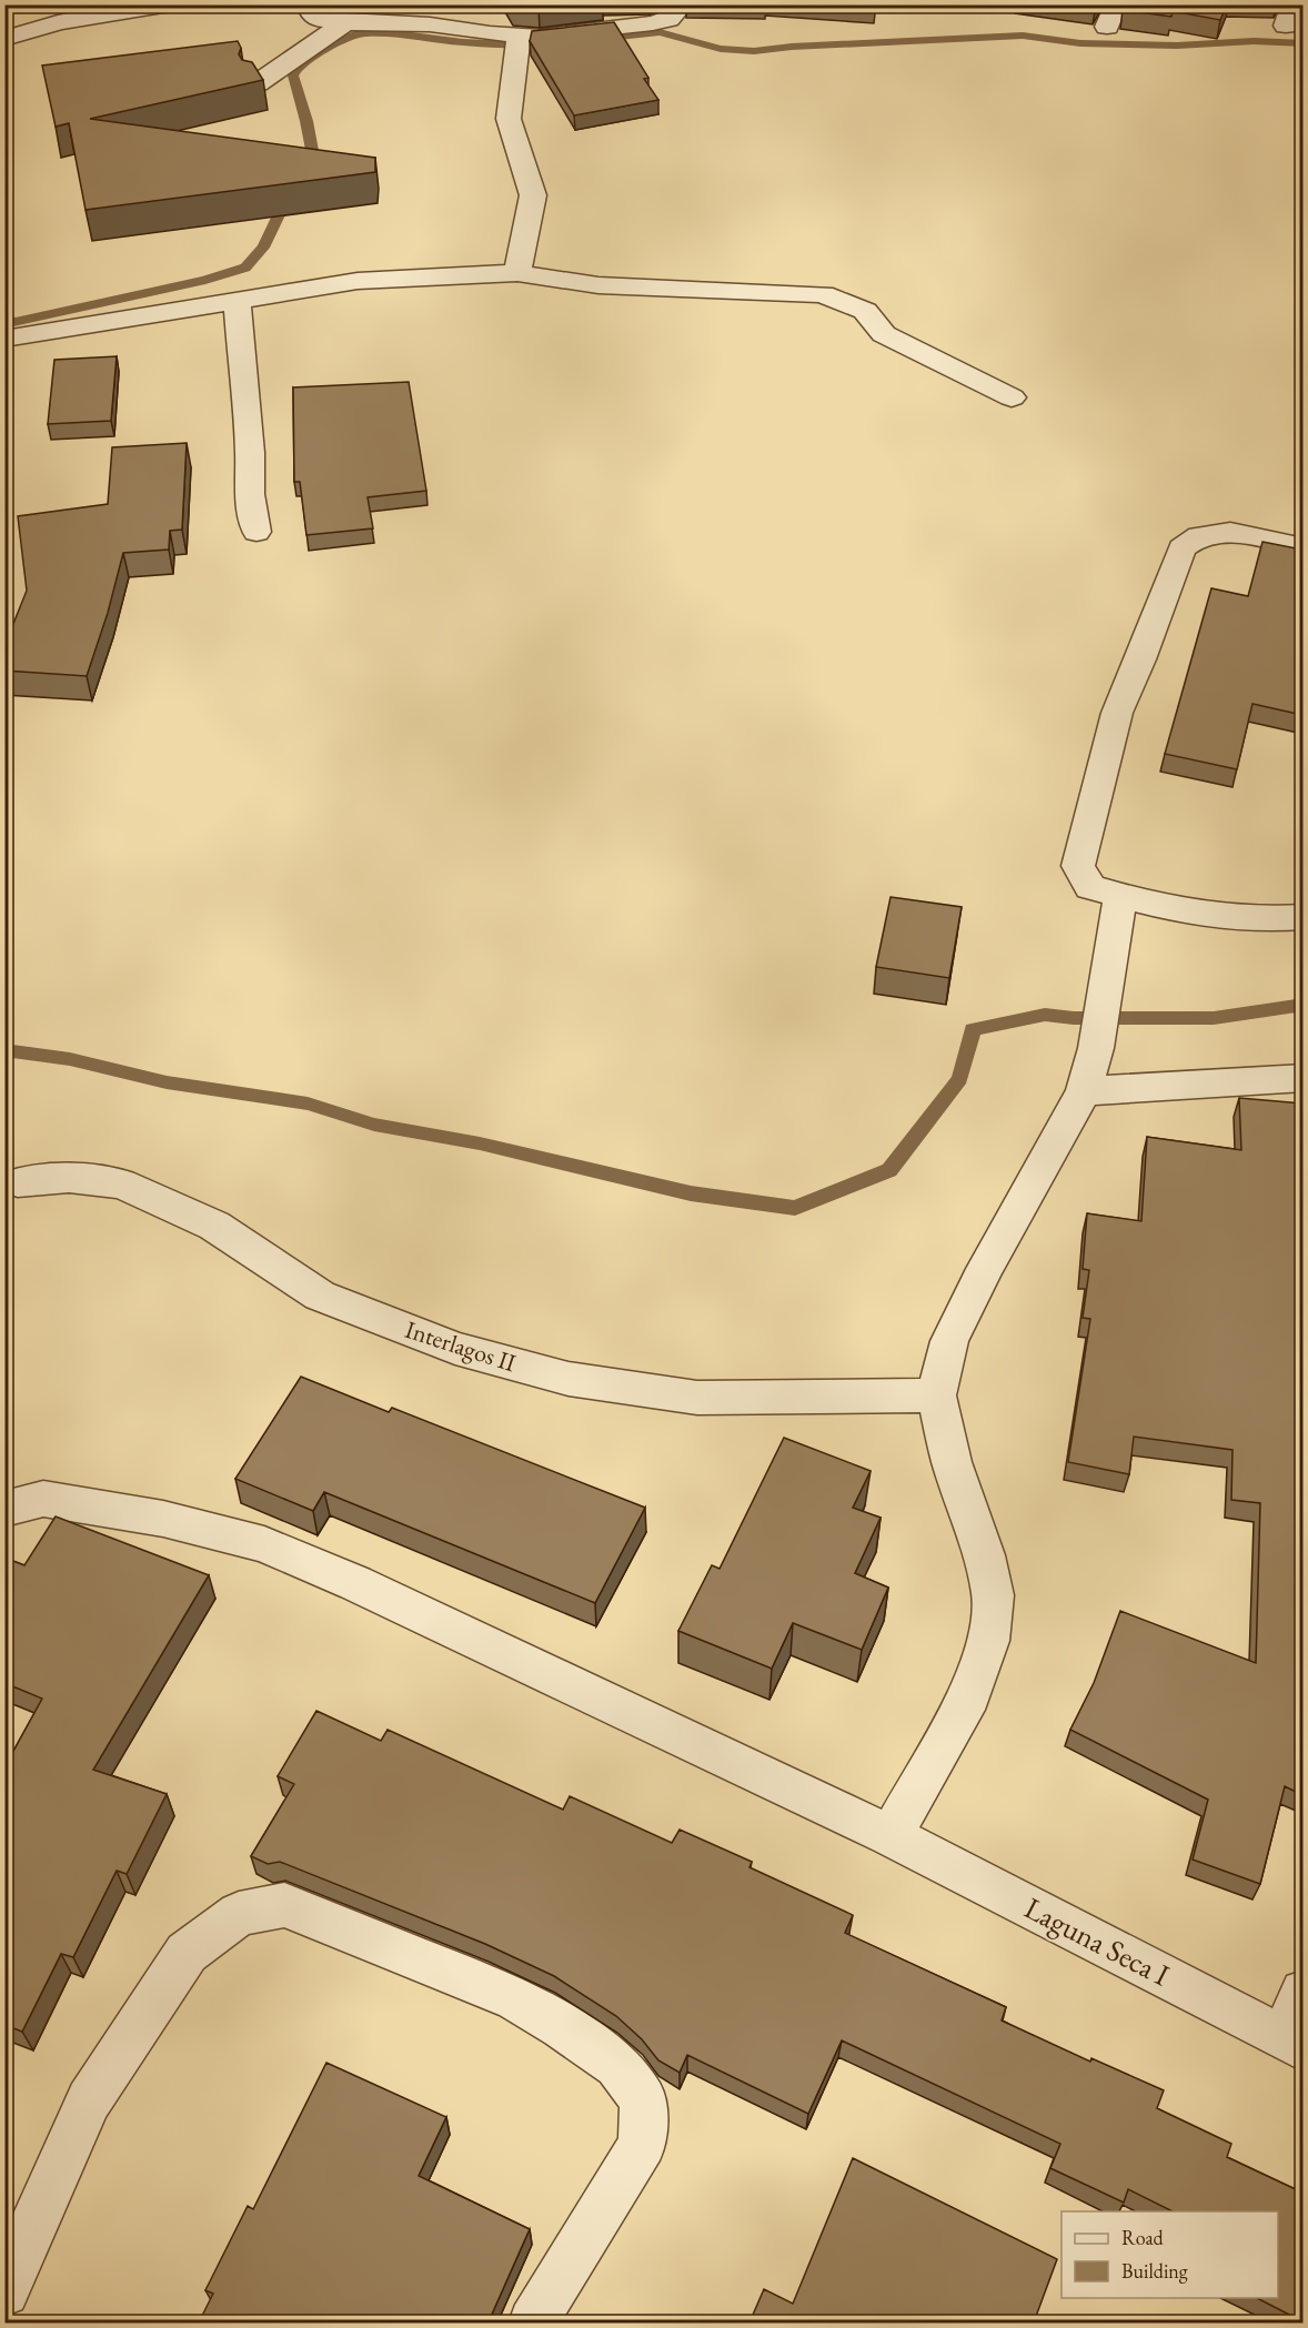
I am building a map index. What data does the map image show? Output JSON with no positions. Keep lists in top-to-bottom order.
{
  "streets": {
    "street": ["Interlagos II", "Laguna Seca I"]
  },
  "legend": ["Road", "Building"]
}
